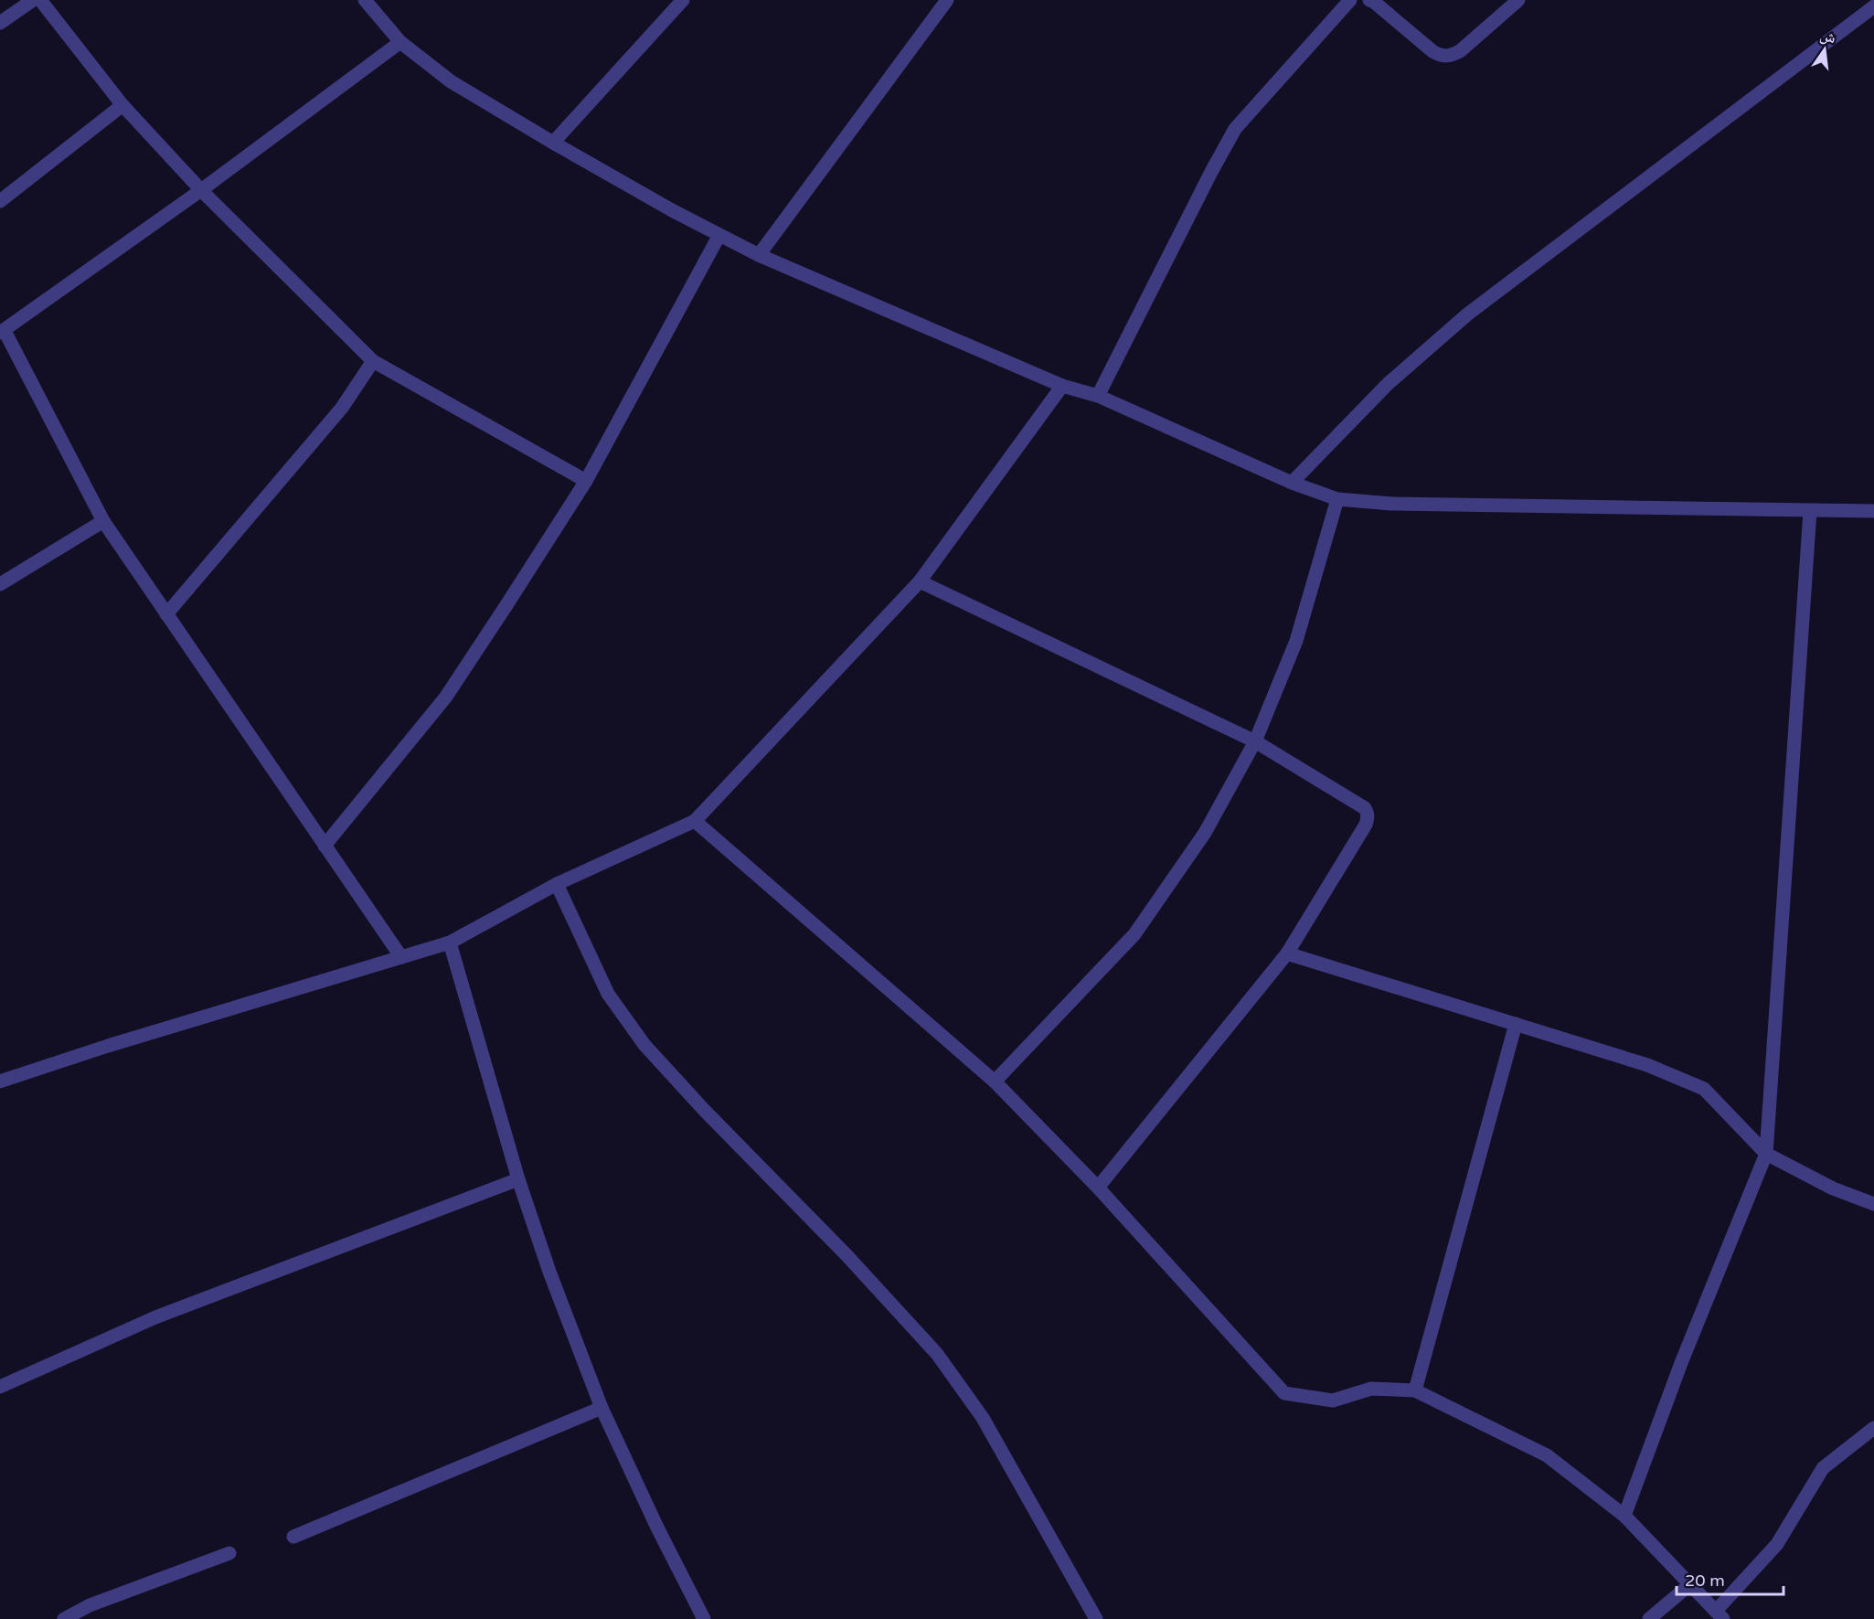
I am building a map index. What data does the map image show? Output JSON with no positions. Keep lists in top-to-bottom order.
{
  "scale_bar": "20 m",
  "north": "top"
}
